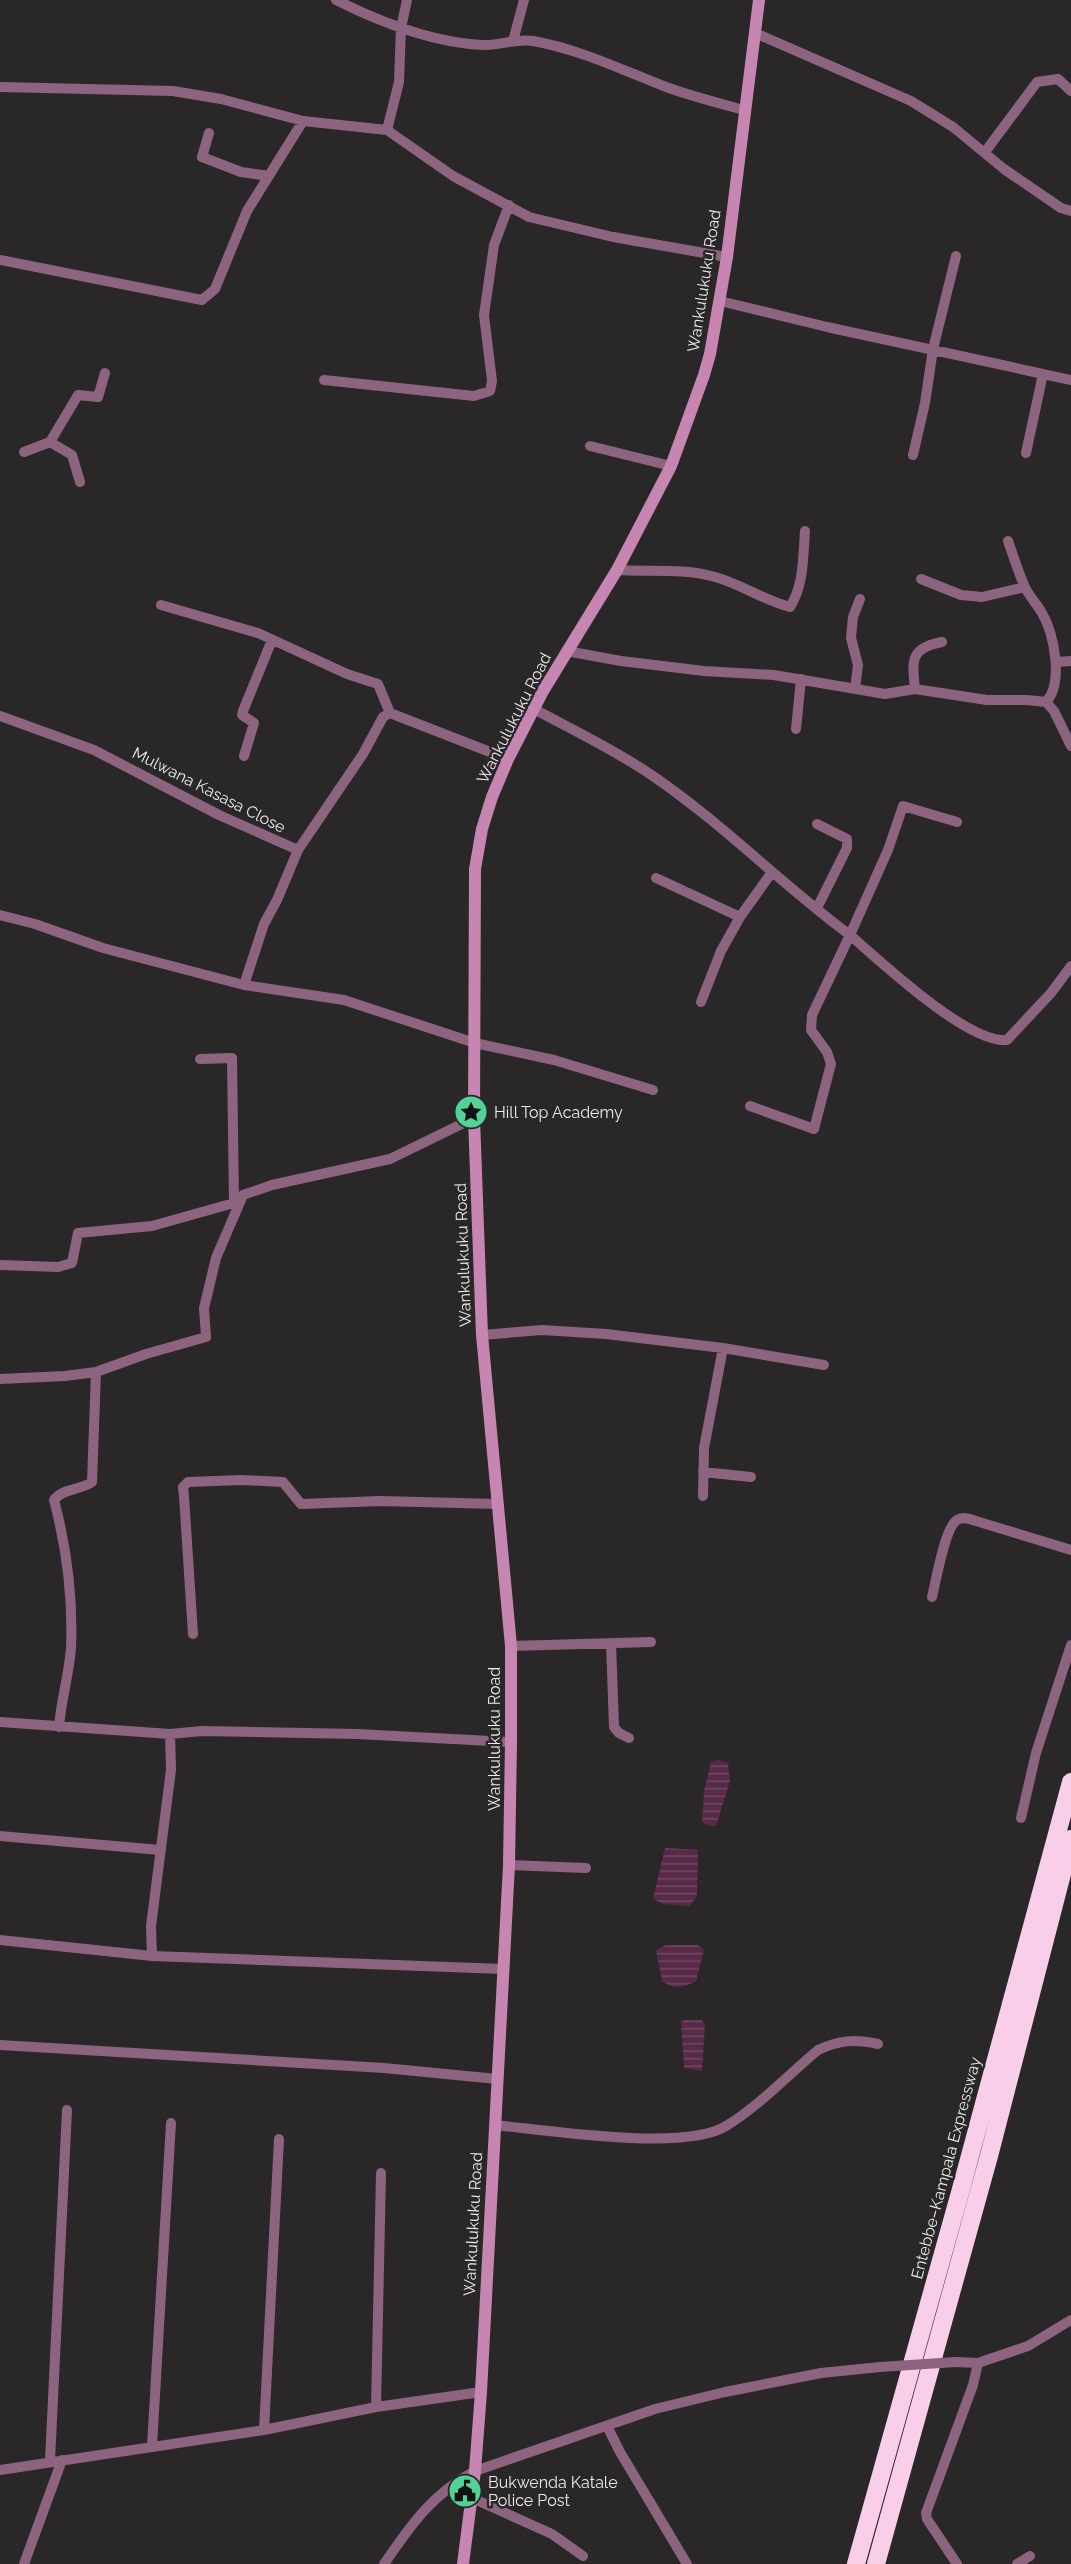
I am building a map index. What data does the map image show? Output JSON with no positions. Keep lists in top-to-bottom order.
{
  "streets": {
    "highway": ["Entebbe–Kampala Expressway"],
    "main road": ["Wankulukuku Road"],
    "street": ["Mulwana Kasasa Close"]
  },
  "places": {
    "place": ["Hill Top Academy"],
    "public building": ["Bukwenda Katale Police Post"]
  }
}
